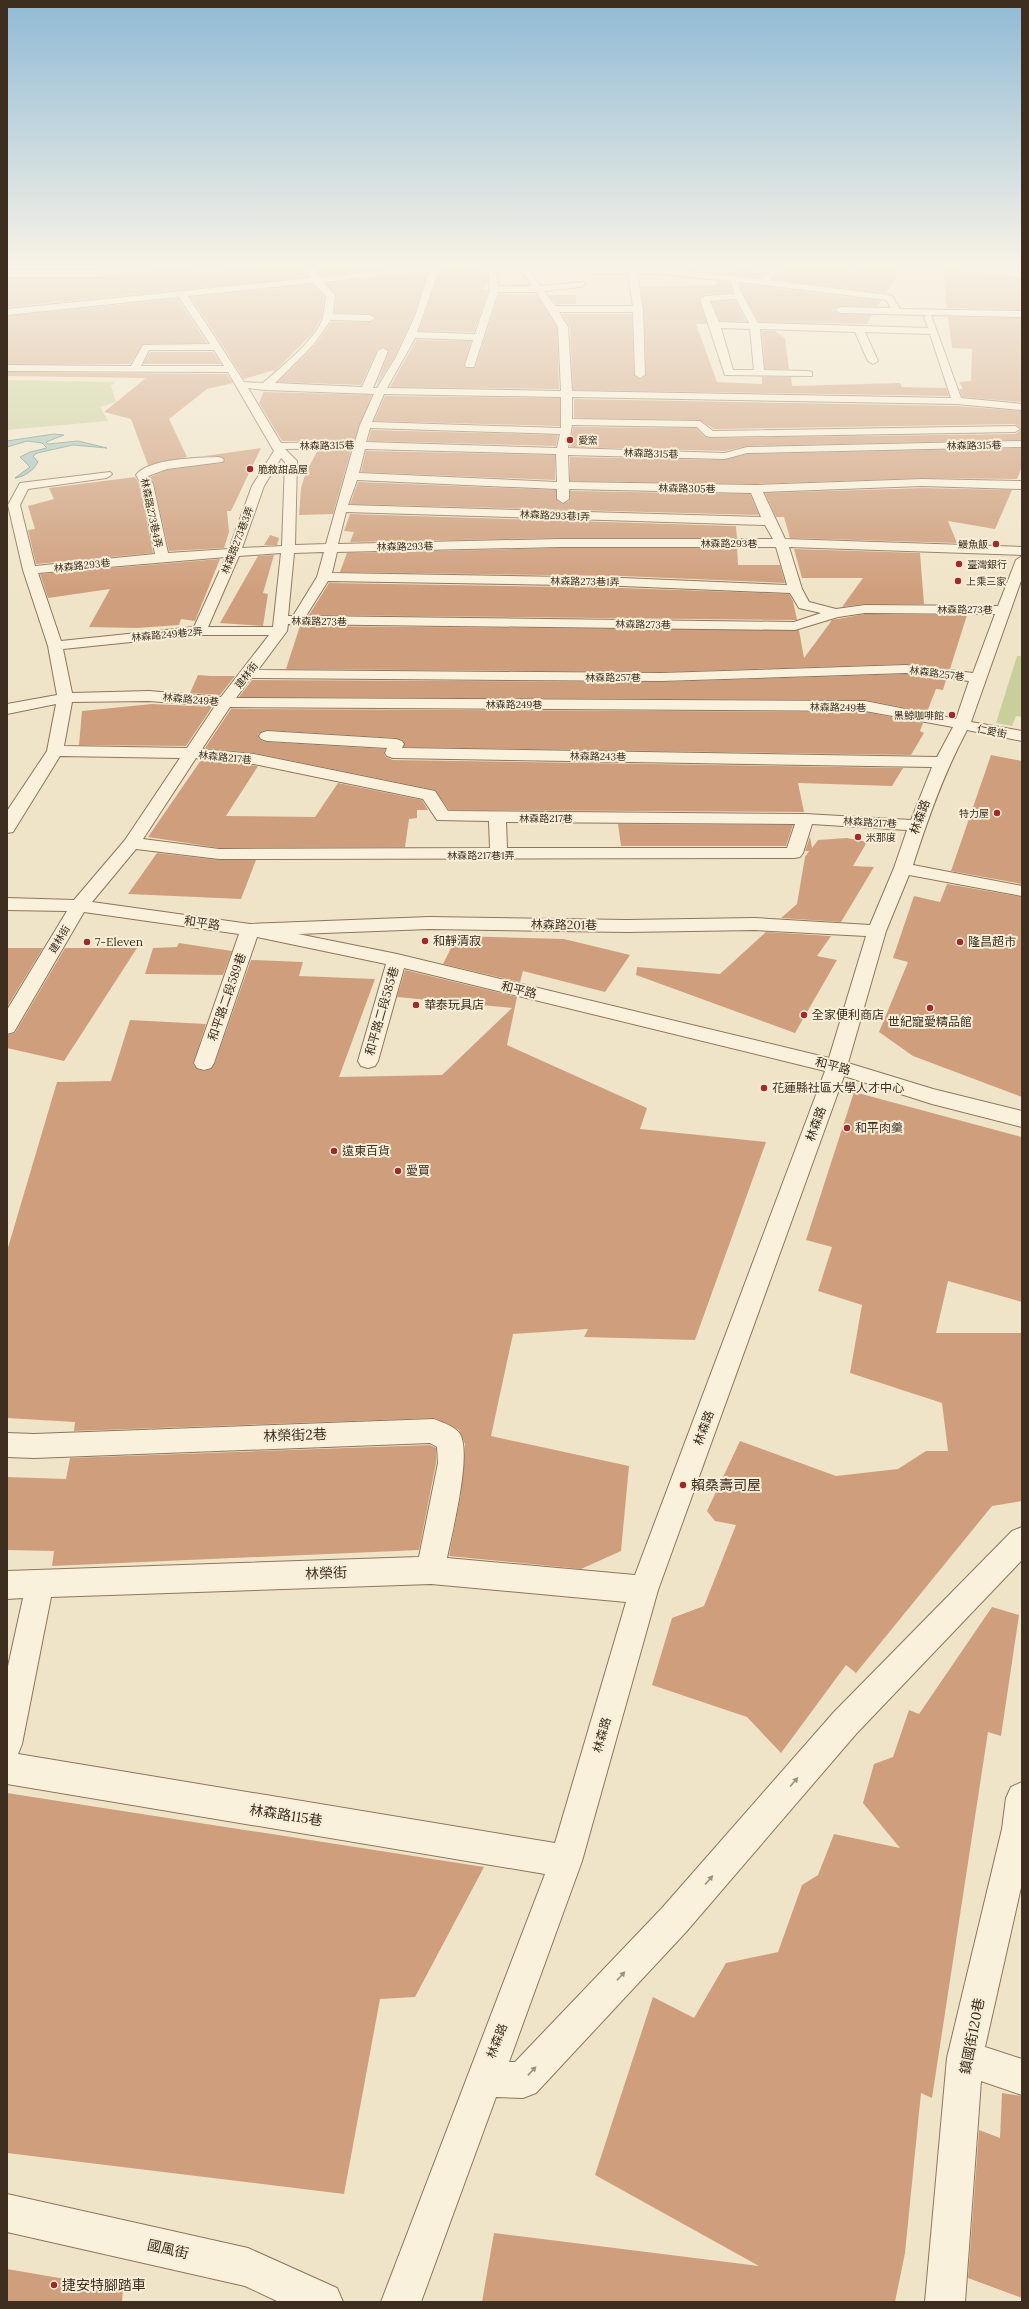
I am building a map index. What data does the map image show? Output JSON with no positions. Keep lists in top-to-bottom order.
{
  "streets": {
    "street": [
      "林森路315巷",
      "林森路305巷",
      "林森路273巷4弄",
      "林森路293巷1弄",
      "林森路273巷3弄",
      "林森路293巷",
      "林森路273巷1弄",
      "林森路273巷",
      "林森路249巷2弄",
      "林森路257巷",
      "建林街",
      "林森路249巷",
      "仁愛街",
      "林森路243巷",
      "林森路217巷",
      "林森路",
      "林森路217巷1弄",
      "和平路",
      "林森路201巷",
      "和平路二段589巷",
      "和平路二段585巷",
      "林榮街2巷",
      "林榮街",
      "林森路115巷",
      "鎮國街120巷",
      "國風街"
    ]
  },
  "crossings": [
    ["林森路315巷", "林森路273巷3弄"],
    ["林森路305巷", "林森路293巷"],
    ["林森路273巷4弄", "林森路293巷"],
    ["林森路293巷1弄", "林森路293巷"],
    ["林森路273巷3弄", "林森路293巷"],
    ["林森路273巷3弄", "林森路249巷2弄"],
    ["林森路293巷", "林森路273巷1弄"],
    ["林森路273巷", "林森路249巷2弄"],
    ["林森路273巷", "建林街"],
    ["林森路273巷", "林森路"],
    ["林森路249巷2弄", "建林街"],
    ["林森路257巷", "建林街"],
    ["林森路257巷", "林森路"],
    ["建林街", "林森路249巷"],
    ["建林街", "林森路217巷"],
    ["建林街", "林森路217巷1弄"],
    ["建林街", "和平路"],
    ["林森路249巷", "仁愛街"],
    ["林森路249巷", "林森路243巷"],
    ["林森路249巷", "林森路"],
    ["仁愛街", "林森路"],
    ["林森路243巷", "林森路"],
    ["林森路217巷", "林森路"],
    ["林森路217巷", "林森路217巷1弄"],
    ["林森路", "和平路"],
    ["林森路", "林森路201巷"],
    ["林森路", "林榮街"],
    ["林森路", "林森路115巷"],
    ["和平路", "林森路201巷"],
    ["和平路", "和平路二段589巷"],
    ["和平路", "和平路二段585巷"],
    ["林森路201巷", "和平路二段589巷"],
    ["林榮街2巷", "林榮街"]
  ],
  "places": [
    "愛窯",
    "脆敘甜品屋",
    "鰻魚飯",
    "臺灣銀行",
    "上乘三家",
    "黑鯨咖啡館",
    "特力屋",
    "米那度",
    "和靜清寂",
    "7-Eleven",
    "隆昌超市",
    "華泰玩具店",
    "世紀寵愛精品館",
    "全家便利商店",
    "花蓮縣社區大學人才中心",
    "和平肉羹",
    "遠東百貨",
    "愛買",
    "賴桑壽司屋",
    "捷安特腳踏車"
  ]
}
